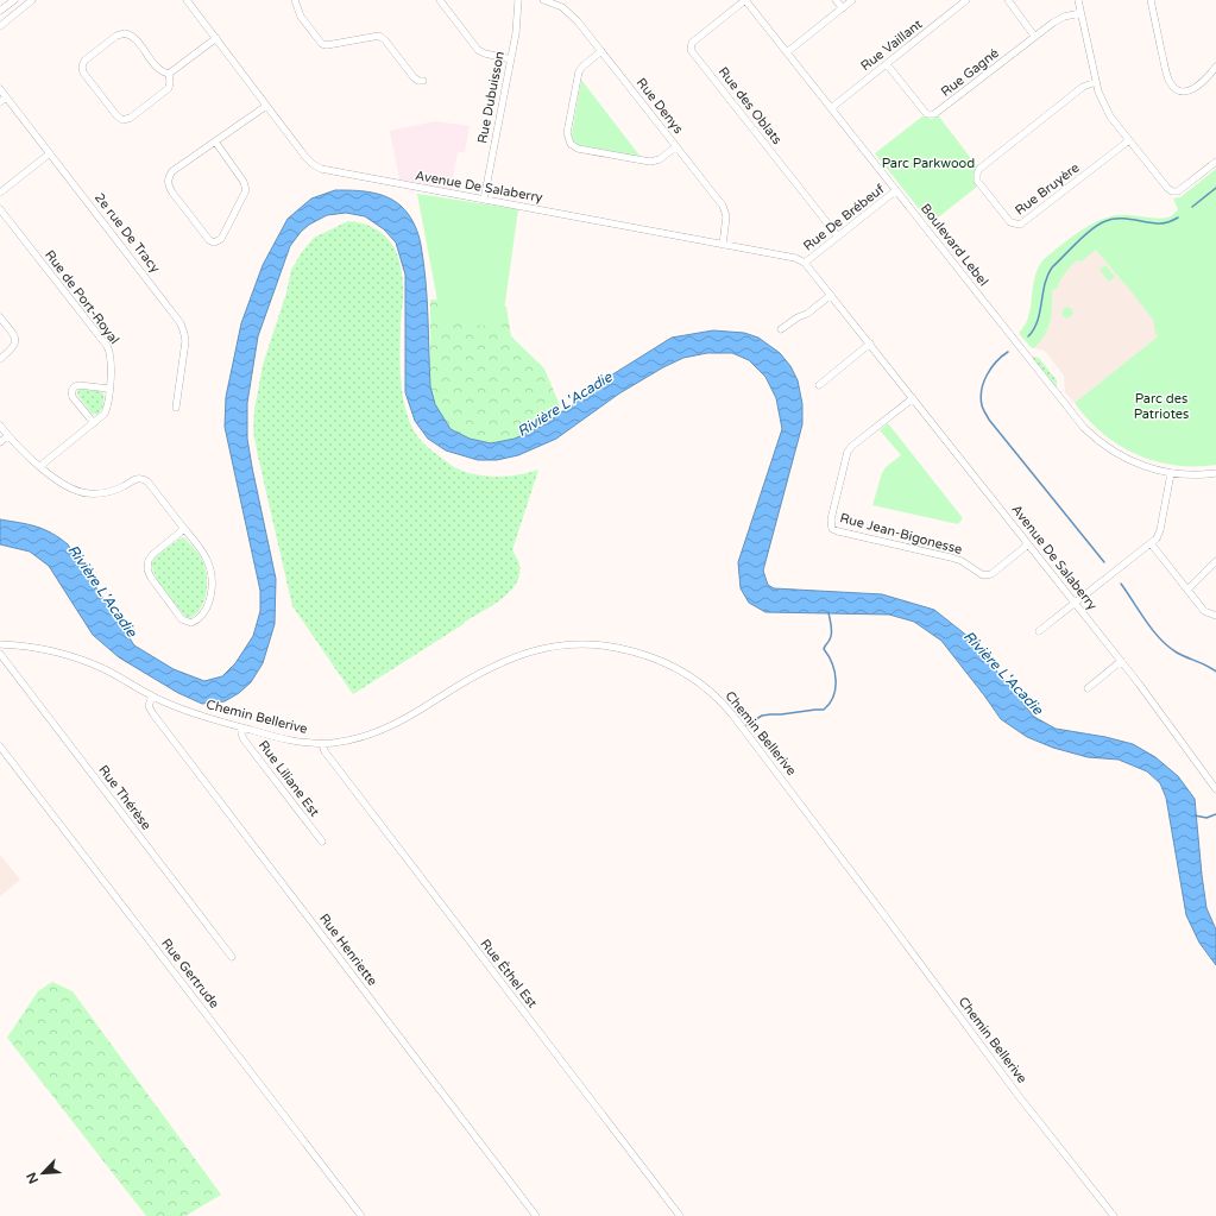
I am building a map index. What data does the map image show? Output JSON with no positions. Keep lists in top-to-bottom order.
{
  "streets": {
    "street": [
      "Rue Vaillant",
      "Rue Gagné",
      "Rue Dubuisson",
      "Rue Denys",
      "Rue des Oblats",
      "Avenue De Salaberry",
      "Rue Bruyère",
      "Rue De Brébeuf",
      "2e rue De Tracy",
      "Boulevard Lebel",
      "Rue de Port-Royal",
      "Rue Jean-Bigonesse",
      "Chemin Bellerive",
      "Rue Liliane Est",
      "Rue Thérèse",
      "Rue Henriette",
      "Rue Gertrude",
      "Rue Éthel Est"
    ]
  },
  "crossings": [
    ["Rue Vaillant", "Rue Gagné"],
    ["Rue Vaillant", "Boulevard Lebel"],
    ["Rue Dubuisson", "Avenue De Salaberry"],
    ["Rue Denys", "Avenue De Salaberry"],
    ["Rue des Oblats", "Rue De Brébeuf"],
    ["Rue des Oblats", "Boulevard Lebel"],
    ["Avenue De Salaberry", "Rue De Brébeuf"],
    ["Avenue De Salaberry", "Rue Jean-Bigonesse"],
    ["Rue De Brébeuf", "Boulevard Lebel"],
    ["Chemin Bellerive", "Rue Liliane Est"],
    ["Chemin Bellerive", "Rue Henriette"],
    ["Chemin Bellerive", "Rue Éthel Est"]
  ],
  "water": ["Rivière L'Acadie"],
  "parks": ["Parc Parkwood", "Parc des Patriotes"],
  "north": "bottom left"
}
